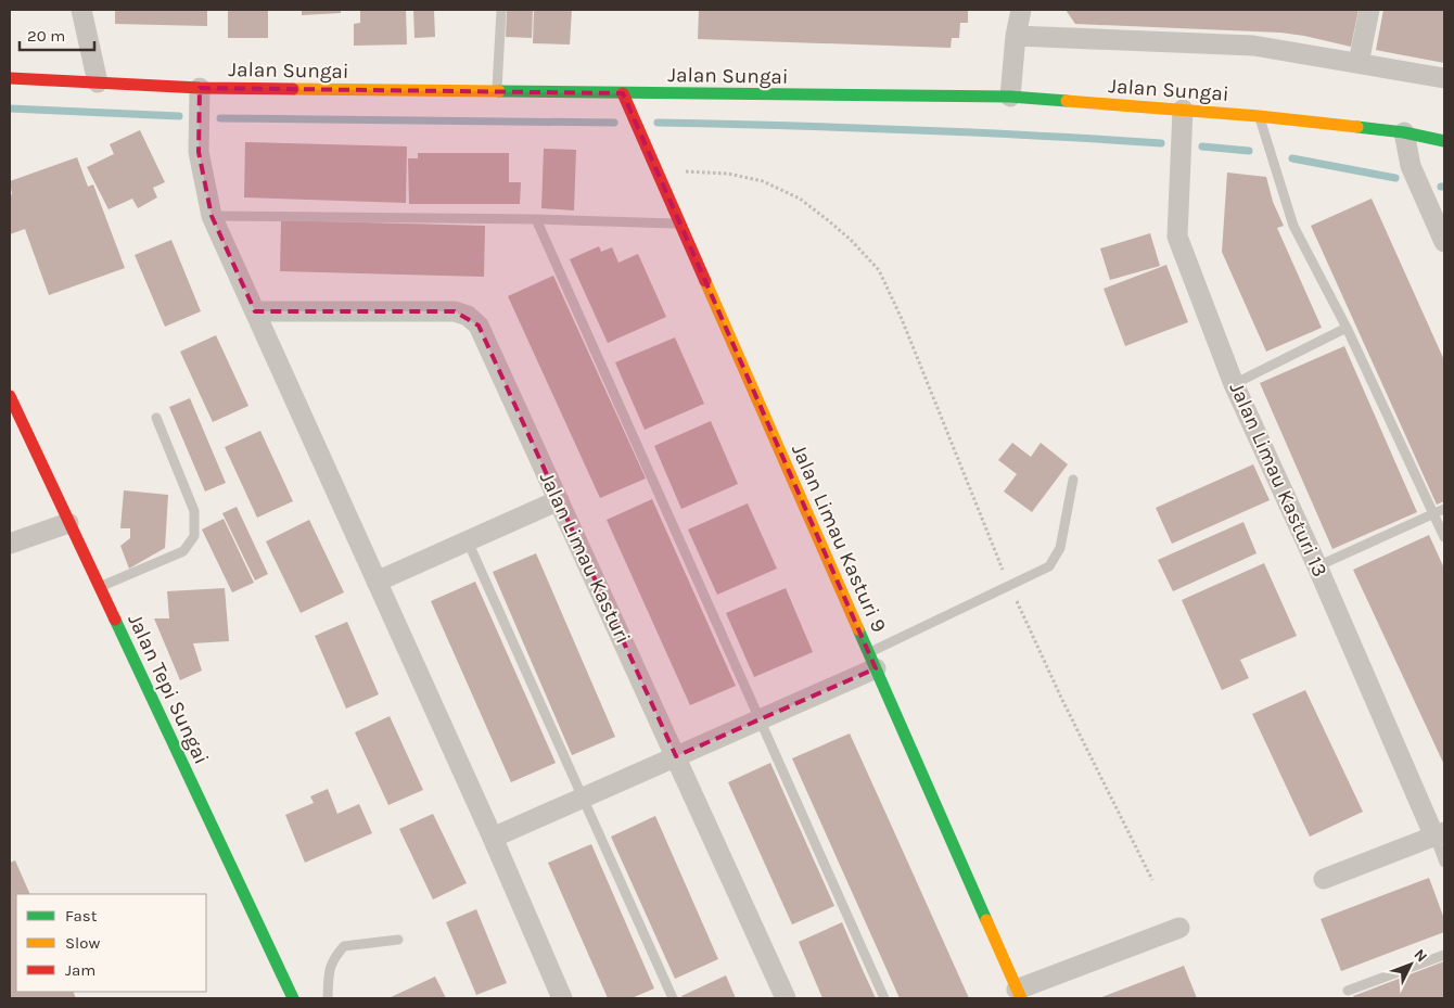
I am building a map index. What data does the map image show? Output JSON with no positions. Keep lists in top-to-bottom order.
{
  "streets": {
    "street": [
      "Jalan Sungai",
      "Jalan Limau Kasturi 13",
      "Jalan Limau Kasturi 9",
      "Jalan Limau Kasturi",
      "Jalan Tepi Sungai"
    ]
  },
  "crossings": [
    ["Jalan Sungai", "Jalan Limau Kasturi 13"],
    ["Jalan Sungai", "Jalan Limau Kasturi 9"]
  ],
  "legend": ["Fast", "Slow", "Jam"],
  "scale_bar": "20 m",
  "north": "top right"
}
